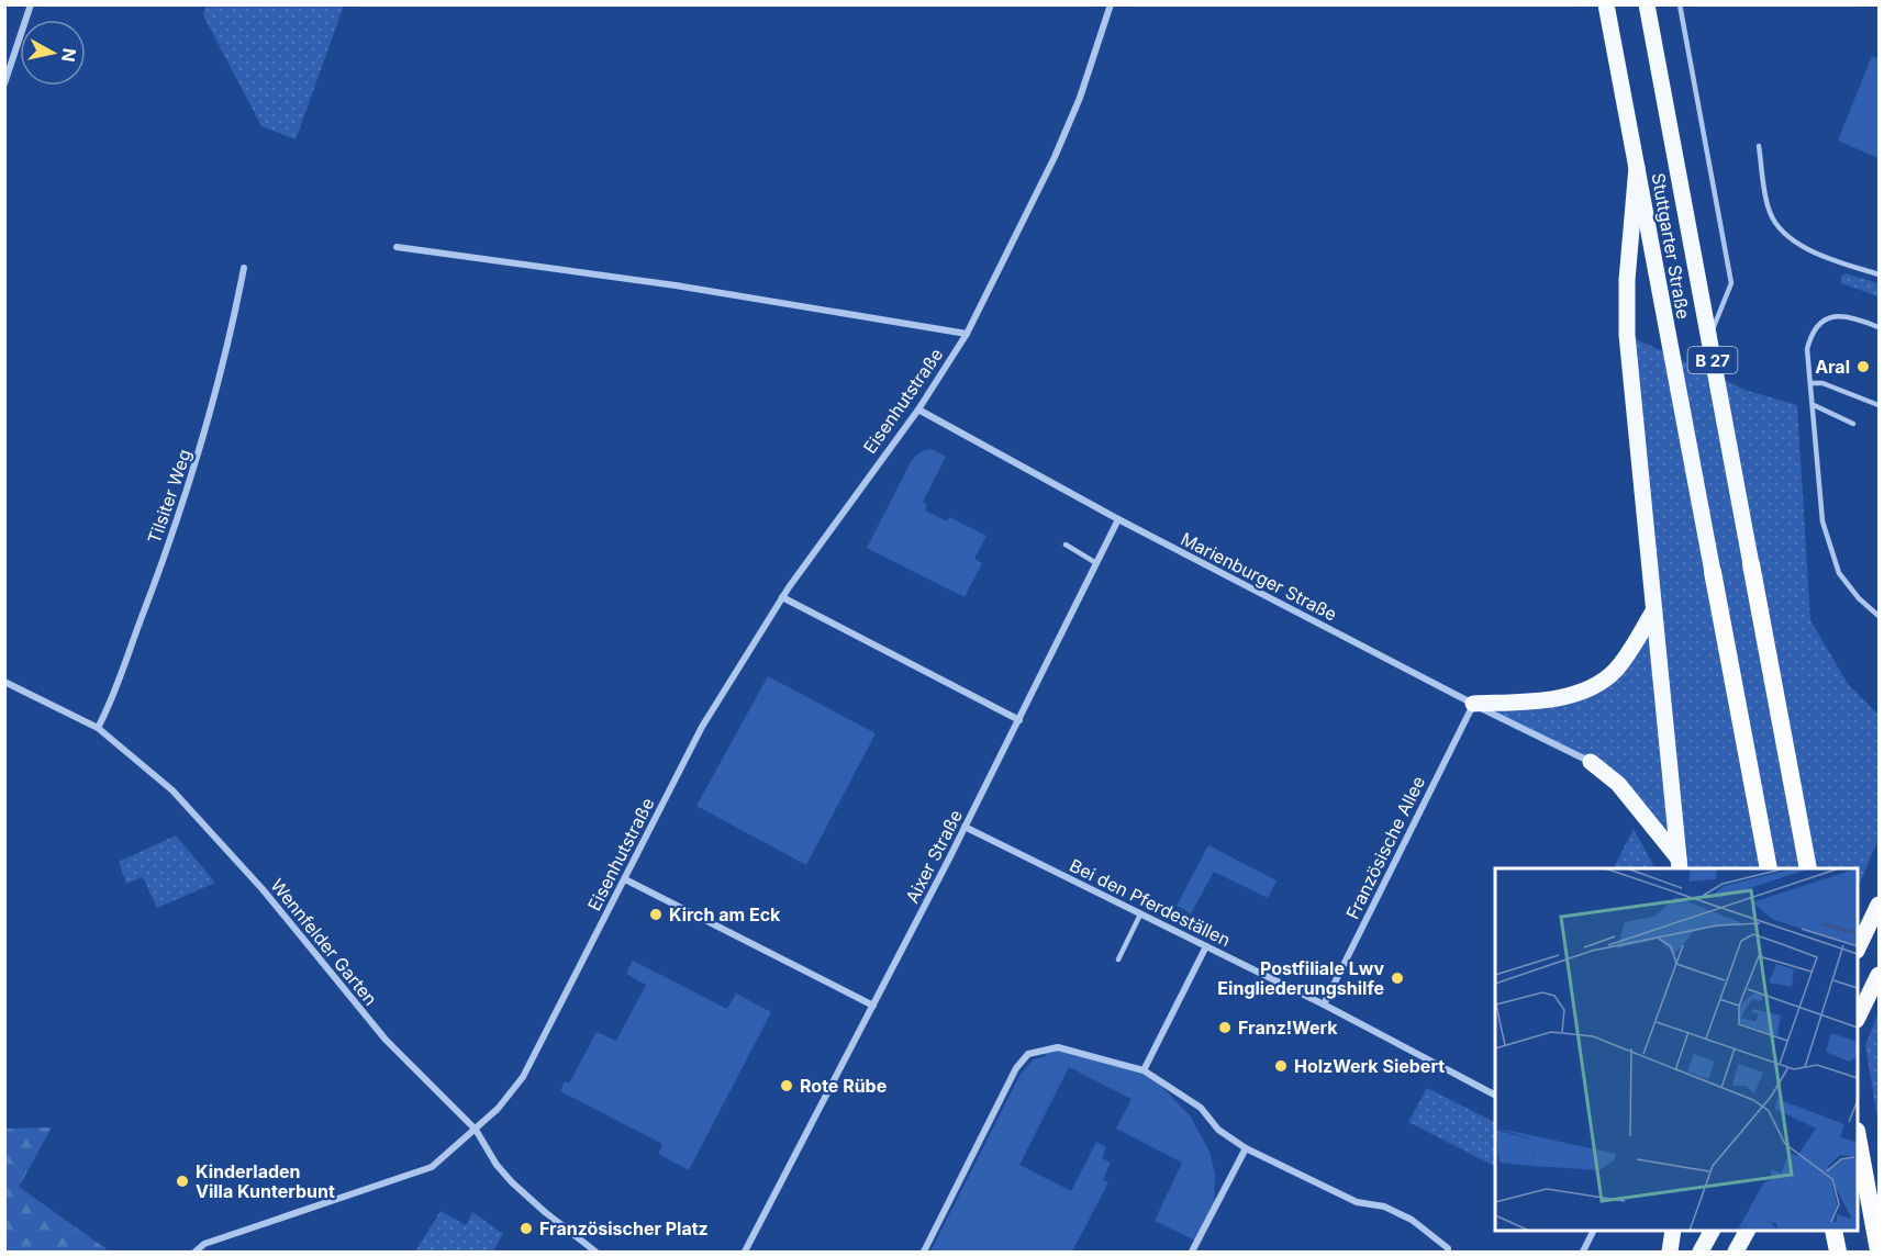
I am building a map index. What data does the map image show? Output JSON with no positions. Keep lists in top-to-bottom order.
{
  "streets": {
    "highway": ["B 27"],
    "main road": ["Stuttgarter Straße"],
    "street": [
      "Eisenhutstraße",
      "Tilsiter Weg",
      "Marienburger Straße",
      "Französische Allee",
      "Aixer Straße",
      "Bei den Pferdeställen",
      "Wennfelder Garten"
    ]
  },
  "crossings": [
    ["Stuttgarter Straße", "B 27"],
    ["Eisenhutstraße", "Marienburger Straße"],
    ["Eisenhutstraße", "Wennfelder Garten"],
    ["Tilsiter Weg", "Wennfelder Garten"],
    ["Marienburger Straße", "Französische Allee"],
    ["Marienburger Straße", "Aixer Straße"],
    ["Französische Allee", "Bei den Pferdeställen"],
    ["Aixer Straße", "Bei den Pferdeställen"]
  ],
  "places": [
    "Aral",
    "Kirch am Eck",
    "Postfiliale Lwv Eingliederungshilfe",
    "Franz!Werk",
    "HolzWerk Siebert",
    "Rote Rübe",
    "Kinderladen Villa Kunterbunt",
    "Französischer Platz"
  ],
  "north": "right"
}
